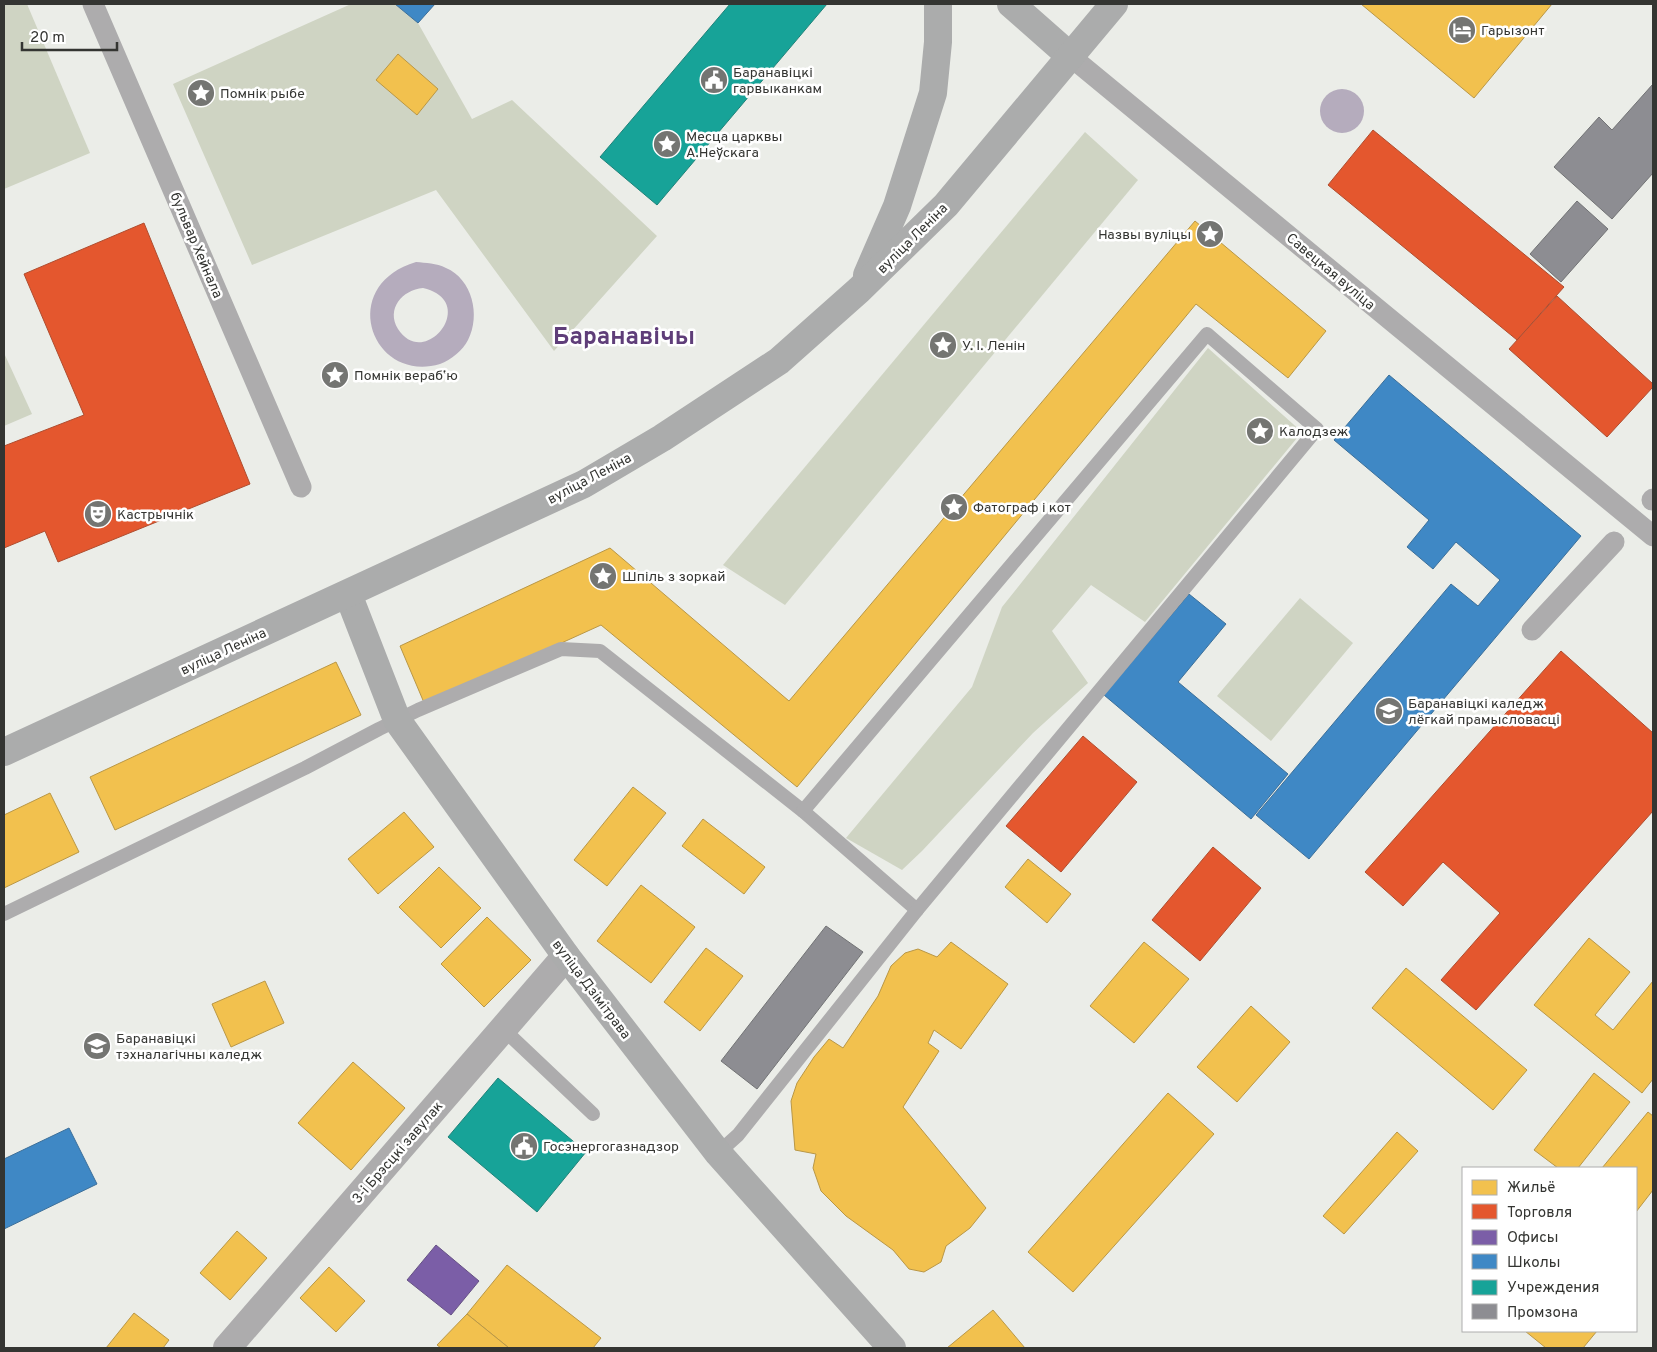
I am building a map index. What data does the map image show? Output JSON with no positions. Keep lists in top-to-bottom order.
{
  "streets": {
    "main road": ["вуліца Леніна", "Савецкая вуліца", "вуліца Дзімітрава"],
    "street": ["бульвар Хейнала", "3-і Брэсцкі завулак"]
  },
  "crossings": [
    ["вуліца Леніна", "Савецкая вуліца"],
    ["вуліца Леніна", "вуліца Дзімітрава"],
    ["вуліца Дзімітрава", "3-і Брэсцкі завулак"]
  ],
  "districts": ["Баранавічы"],
  "places": {
    "hotel": ["Гарызонт"],
    "public building": ["Баранавіцкі гарвыканкам", "Госэнергогазнадзор"],
    "place": [
      "Помнік рыбе",
      "Месца царквы А.Неўскага",
      "Назвы вуліцы",
      "У. І. Ленін",
      "Помнік верабʼю",
      "Калодзеж",
      "Фатограф і кот",
      "Шпіль з зоркай"
    ],
    "theatre": ["Кастрычнік"],
    "school or university": ["Баранавіцкі каледж лёгкай прамысловасці", "Баранавіцкі тэхналагічны каледж"]
  },
  "legend": [
    "Жильё",
    "Торговля",
    "Офисы",
    "Школы",
    "Учреждения",
    "Промзона"
  ],
  "scale_bar": "20 m"
}
